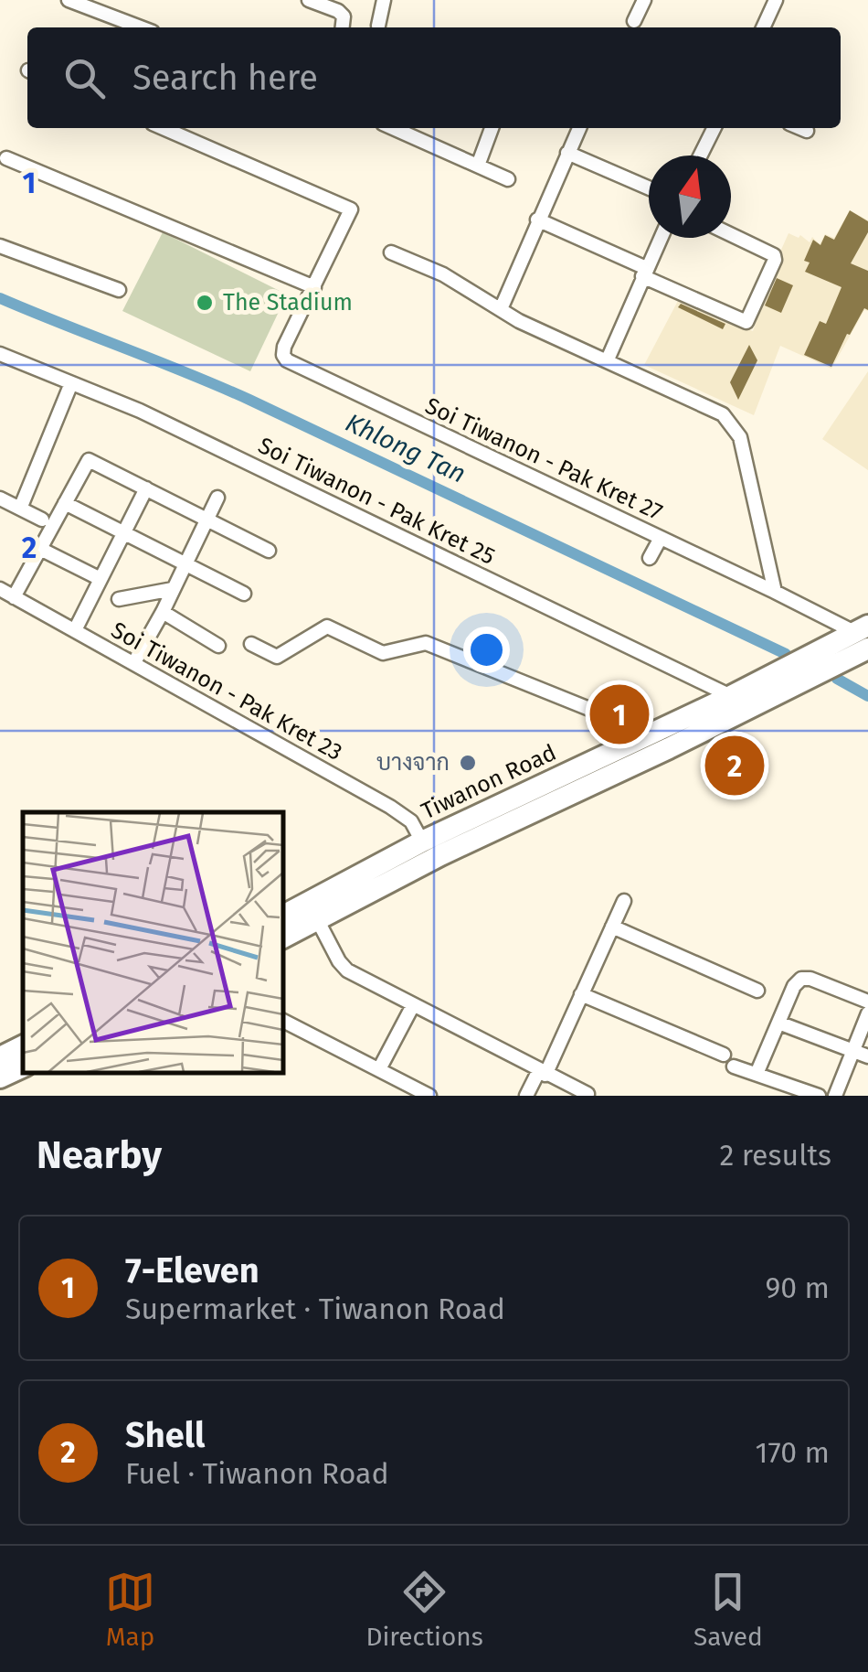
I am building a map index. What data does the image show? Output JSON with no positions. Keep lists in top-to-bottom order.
{
  "streets": {
    "main road": ["Tiwanon Road"],
    "street": ["Soi Tiwanon - Pak Kret 27", "Soi Tiwanon - Pak Kret 25", "Soi Tiwanon - Pak Kret 23"]
  },
  "crossings": [
    ["Soi Tiwanon - Pak Kret 27", "Tiwanon Road"],
    ["Soi Tiwanon - Pak Kret 25", "Tiwanon Road"],
    ["Soi Tiwanon - Pak Kret 23", "Tiwanon Road"]
  ],
  "water": ["Khlong Tan"],
  "places": ["The Stadium", "บางจาก"],
  "north": "top",
  "page": {
    "search": "Search here",
    "pins": ["1", "2"],
    "heading": ["Nearby", "2 results"],
    "list": [
      {
        "mark": "1",
        "name": "7-Eleven",
        "note": "Supermarket · Tiwanon Road",
        "value": "90 m"
      },
      {
        "mark": "2",
        "name": "Shell",
        "note": "Fuel · Tiwanon Road",
        "value": "170 m"
      }
    ],
    "nav": ["Map", "Directions", "Saved"]
  },
  "grid": {
    "rows": ["1", "2"]
  }
}
